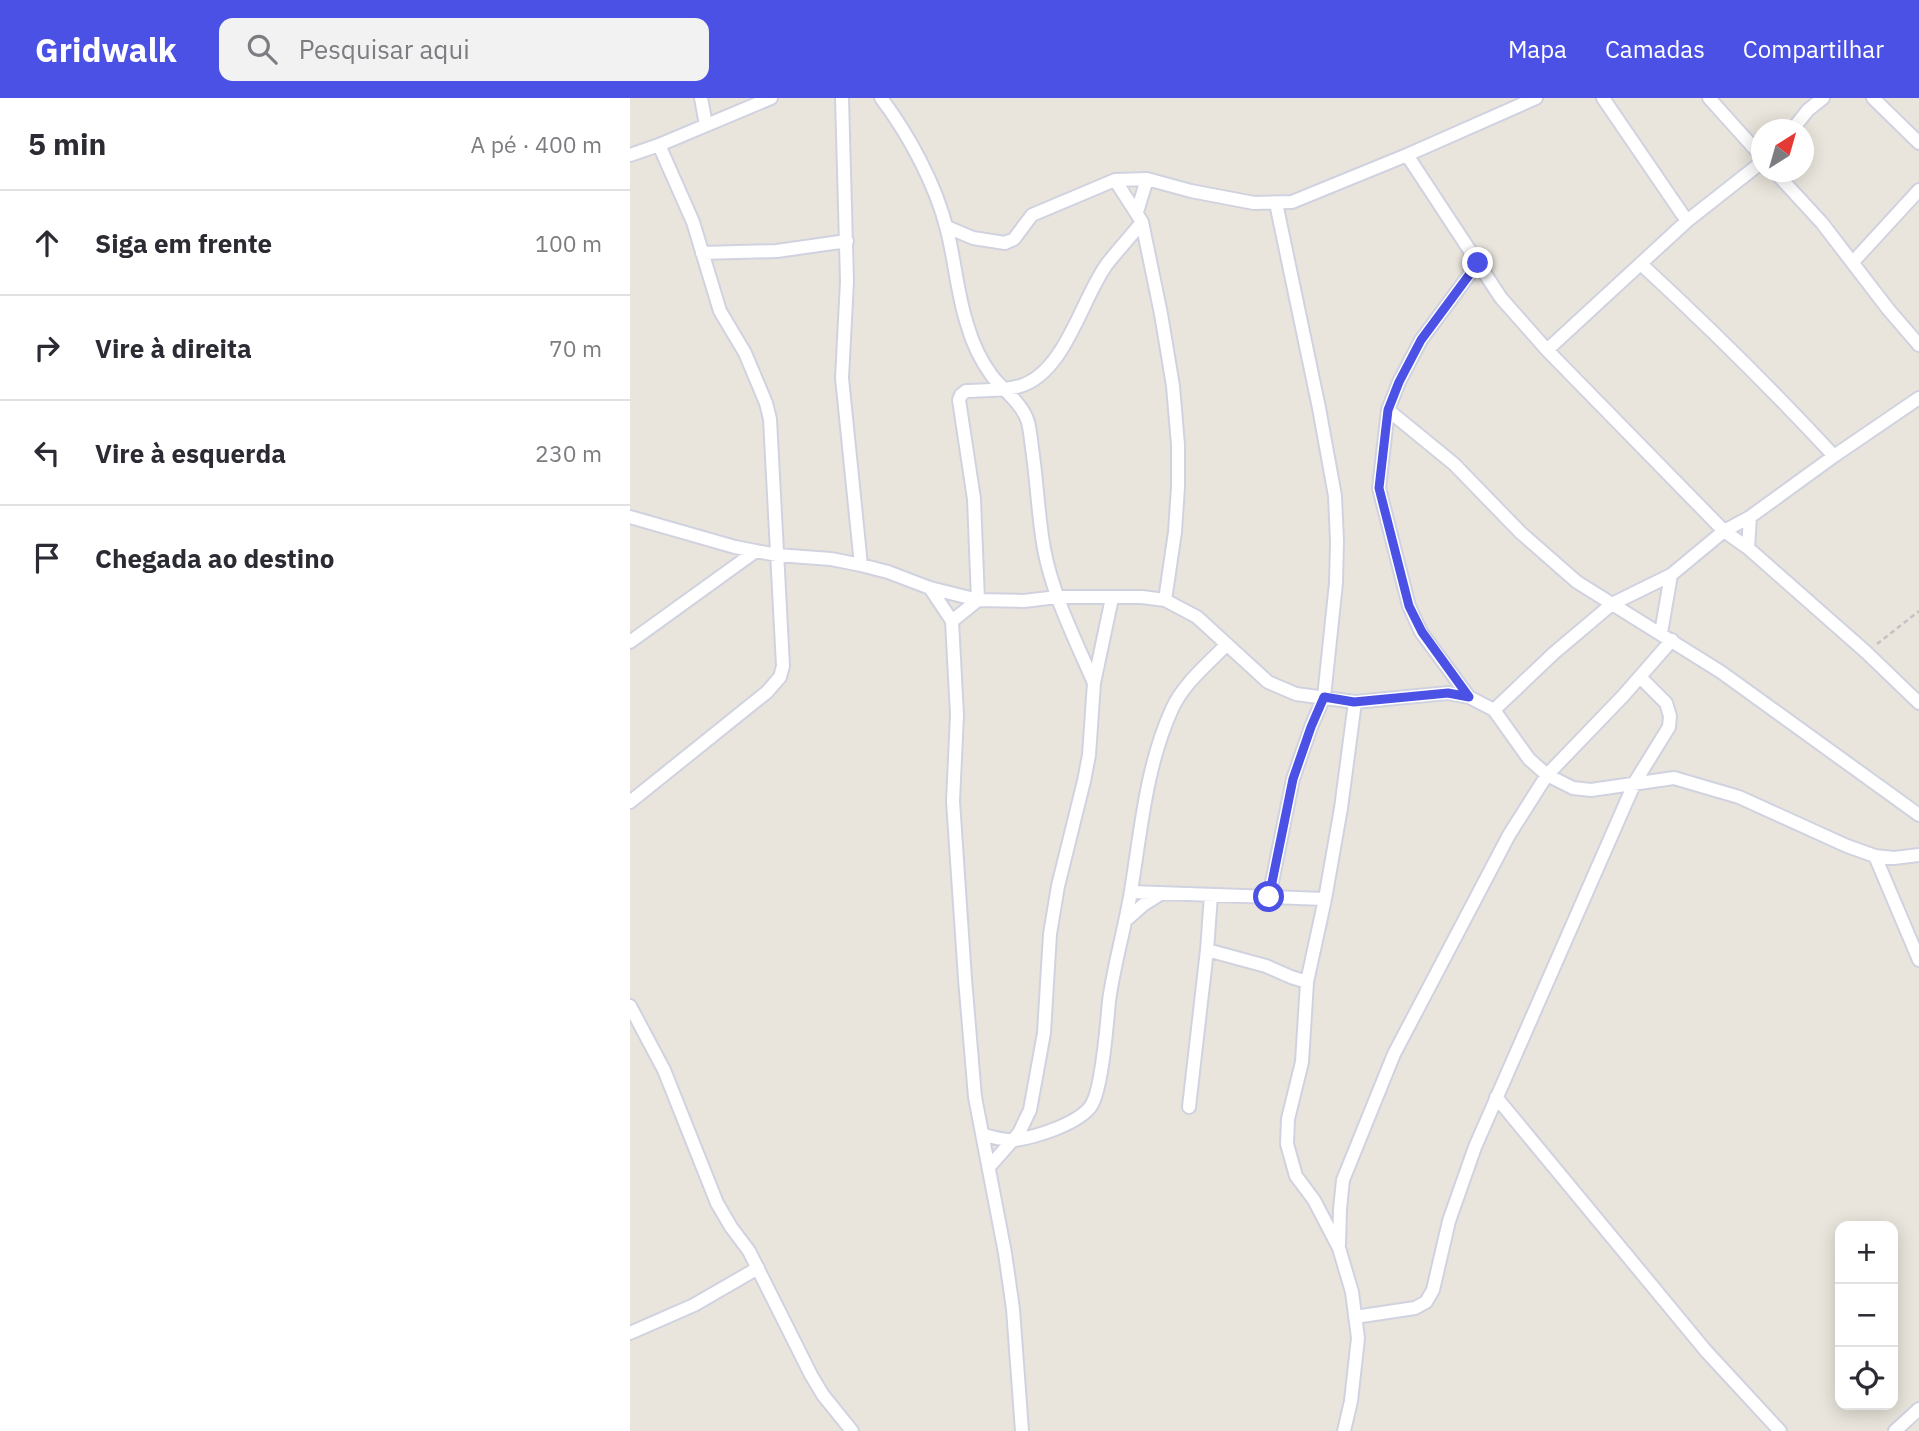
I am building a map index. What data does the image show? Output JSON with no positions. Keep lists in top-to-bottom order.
{
  "north": "top right",
  "page": {
    "header": "Gridwalk",
    "search": "Pesquisar aqui",
    "nav": ["Mapa", "Camadas", "Compartilhar"],
    "heading": ["5 min", "A pé · 400 m"],
    "list": [
      ["Siga em frente", "100 m"],
      ["Vire à direita", "70 m"],
      ["Vire à esquerda", "230 m"],
      "Chegada ao destino"
    ],
    "map_buttons": ["+", "−"]
  }
}
